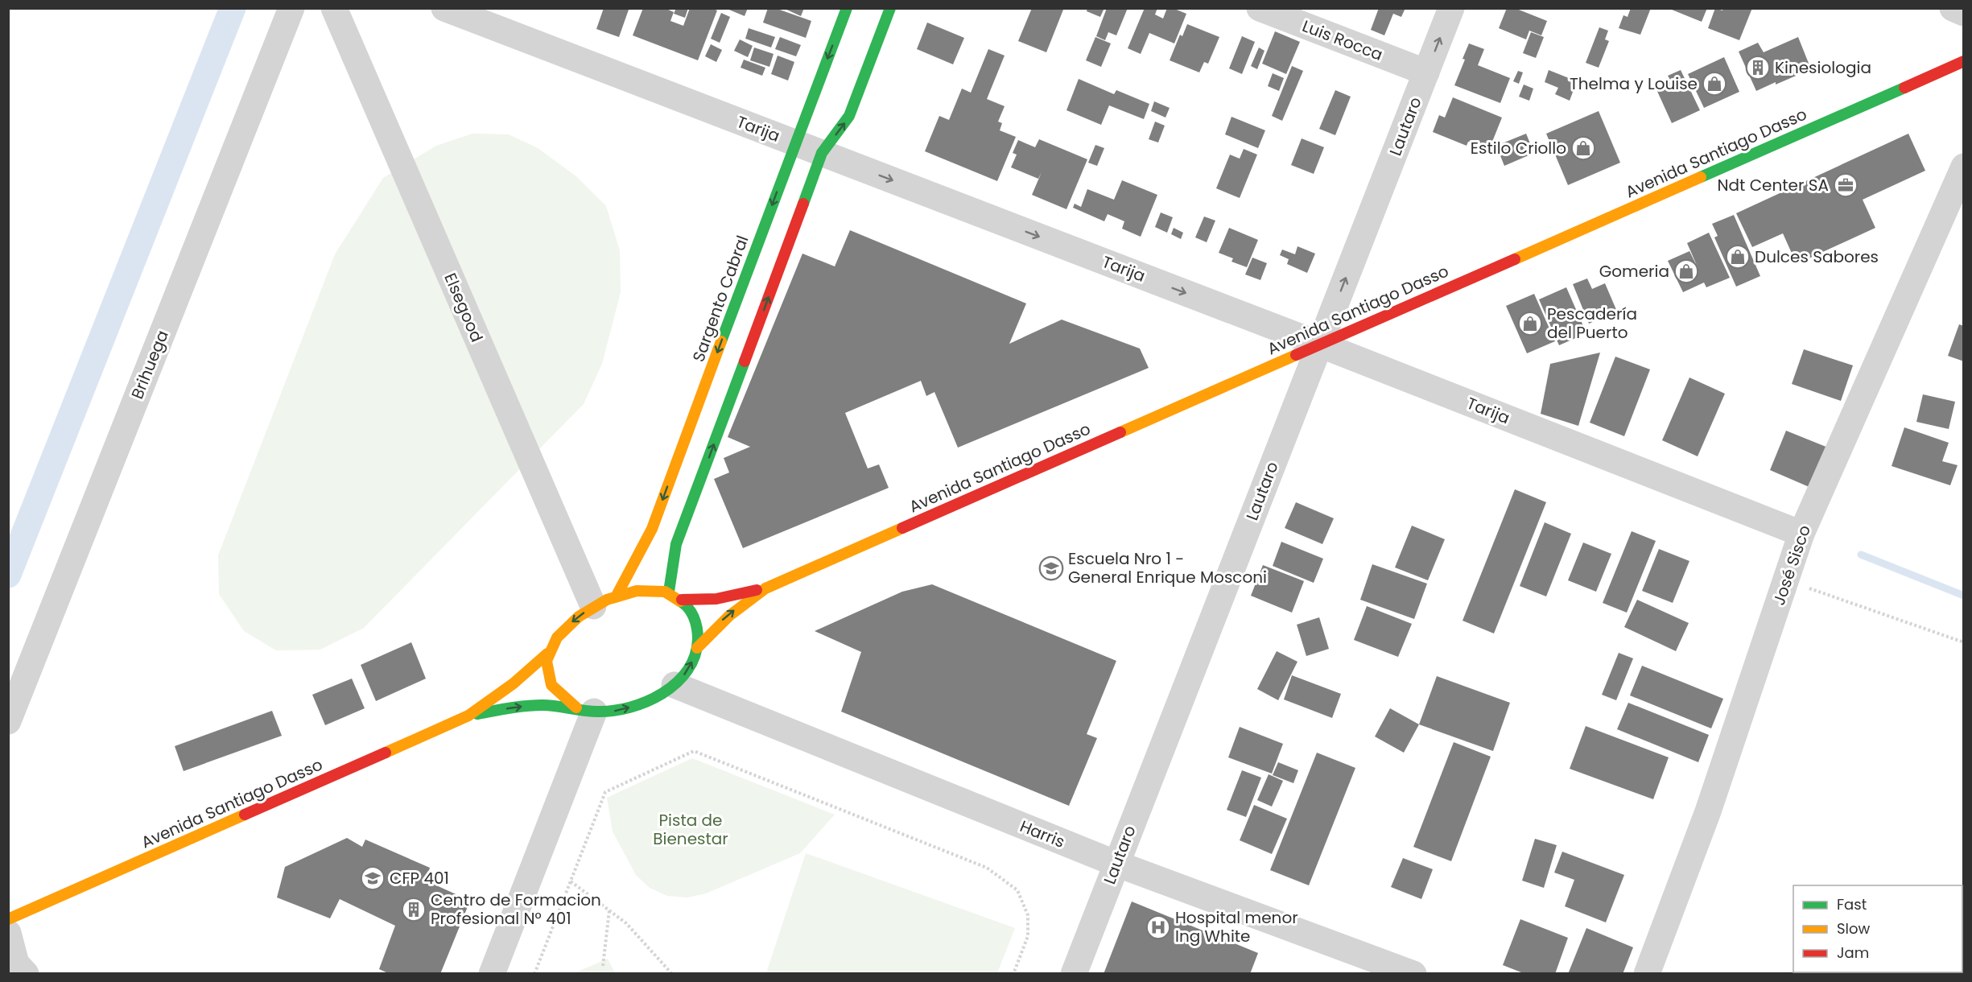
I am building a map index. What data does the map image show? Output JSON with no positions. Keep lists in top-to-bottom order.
{
  "streets": {
    "main road": ["Avenida Santiago Dasso", "Sargento Cabral"],
    "street": [
      "Luis Rocca",
      "Lautaro",
      "Tarija",
      "Elsegood",
      "Brihuega",
      "José Sisco",
      "Harris"
    ]
  },
  "crossings": [
    ["Luis Rocca", "Lautaro"],
    ["Lautaro", "Tarija"],
    ["Lautaro", "Avenida Santiago Dasso"],
    ["Lautaro", "Harris"],
    ["Tarija", "Avenida Santiago Dasso"],
    ["Tarija", "Sargento Cabral"],
    ["Tarija", "José Sisco"],
    ["Avenida Santiago Dasso", "Sargento Cabral"],
    ["Avenida Santiago Dasso", "Elsegood"],
    ["Avenida Santiago Dasso", "Harris"],
    ["Sargento Cabral", "Elsegood"],
    ["Sargento Cabral", "Harris"],
    ["Elsegood", "Harris"]
  ],
  "one_way": ["Tarija"],
  "parks": ["Pista de Bienestar"],
  "places": {
    "building": ["Kinesiologia", "Centro de Formacion Profesional N° 401"],
    "shop": [
      "Thelma y Louise",
      "Estilo Criollo",
      "Dulces Sabores",
      "Gomeria",
      "Pescadería del Puerto"
    ],
    "office": ["Ndt Center SA"],
    "school or university": ["Escuela Nro 1 - General Enrique Mosconi", "CFP 401"],
    "hospital": ["Hospital menor Ing White"]
  },
  "legend": ["Fast", "Slow", "Jam"]
}
